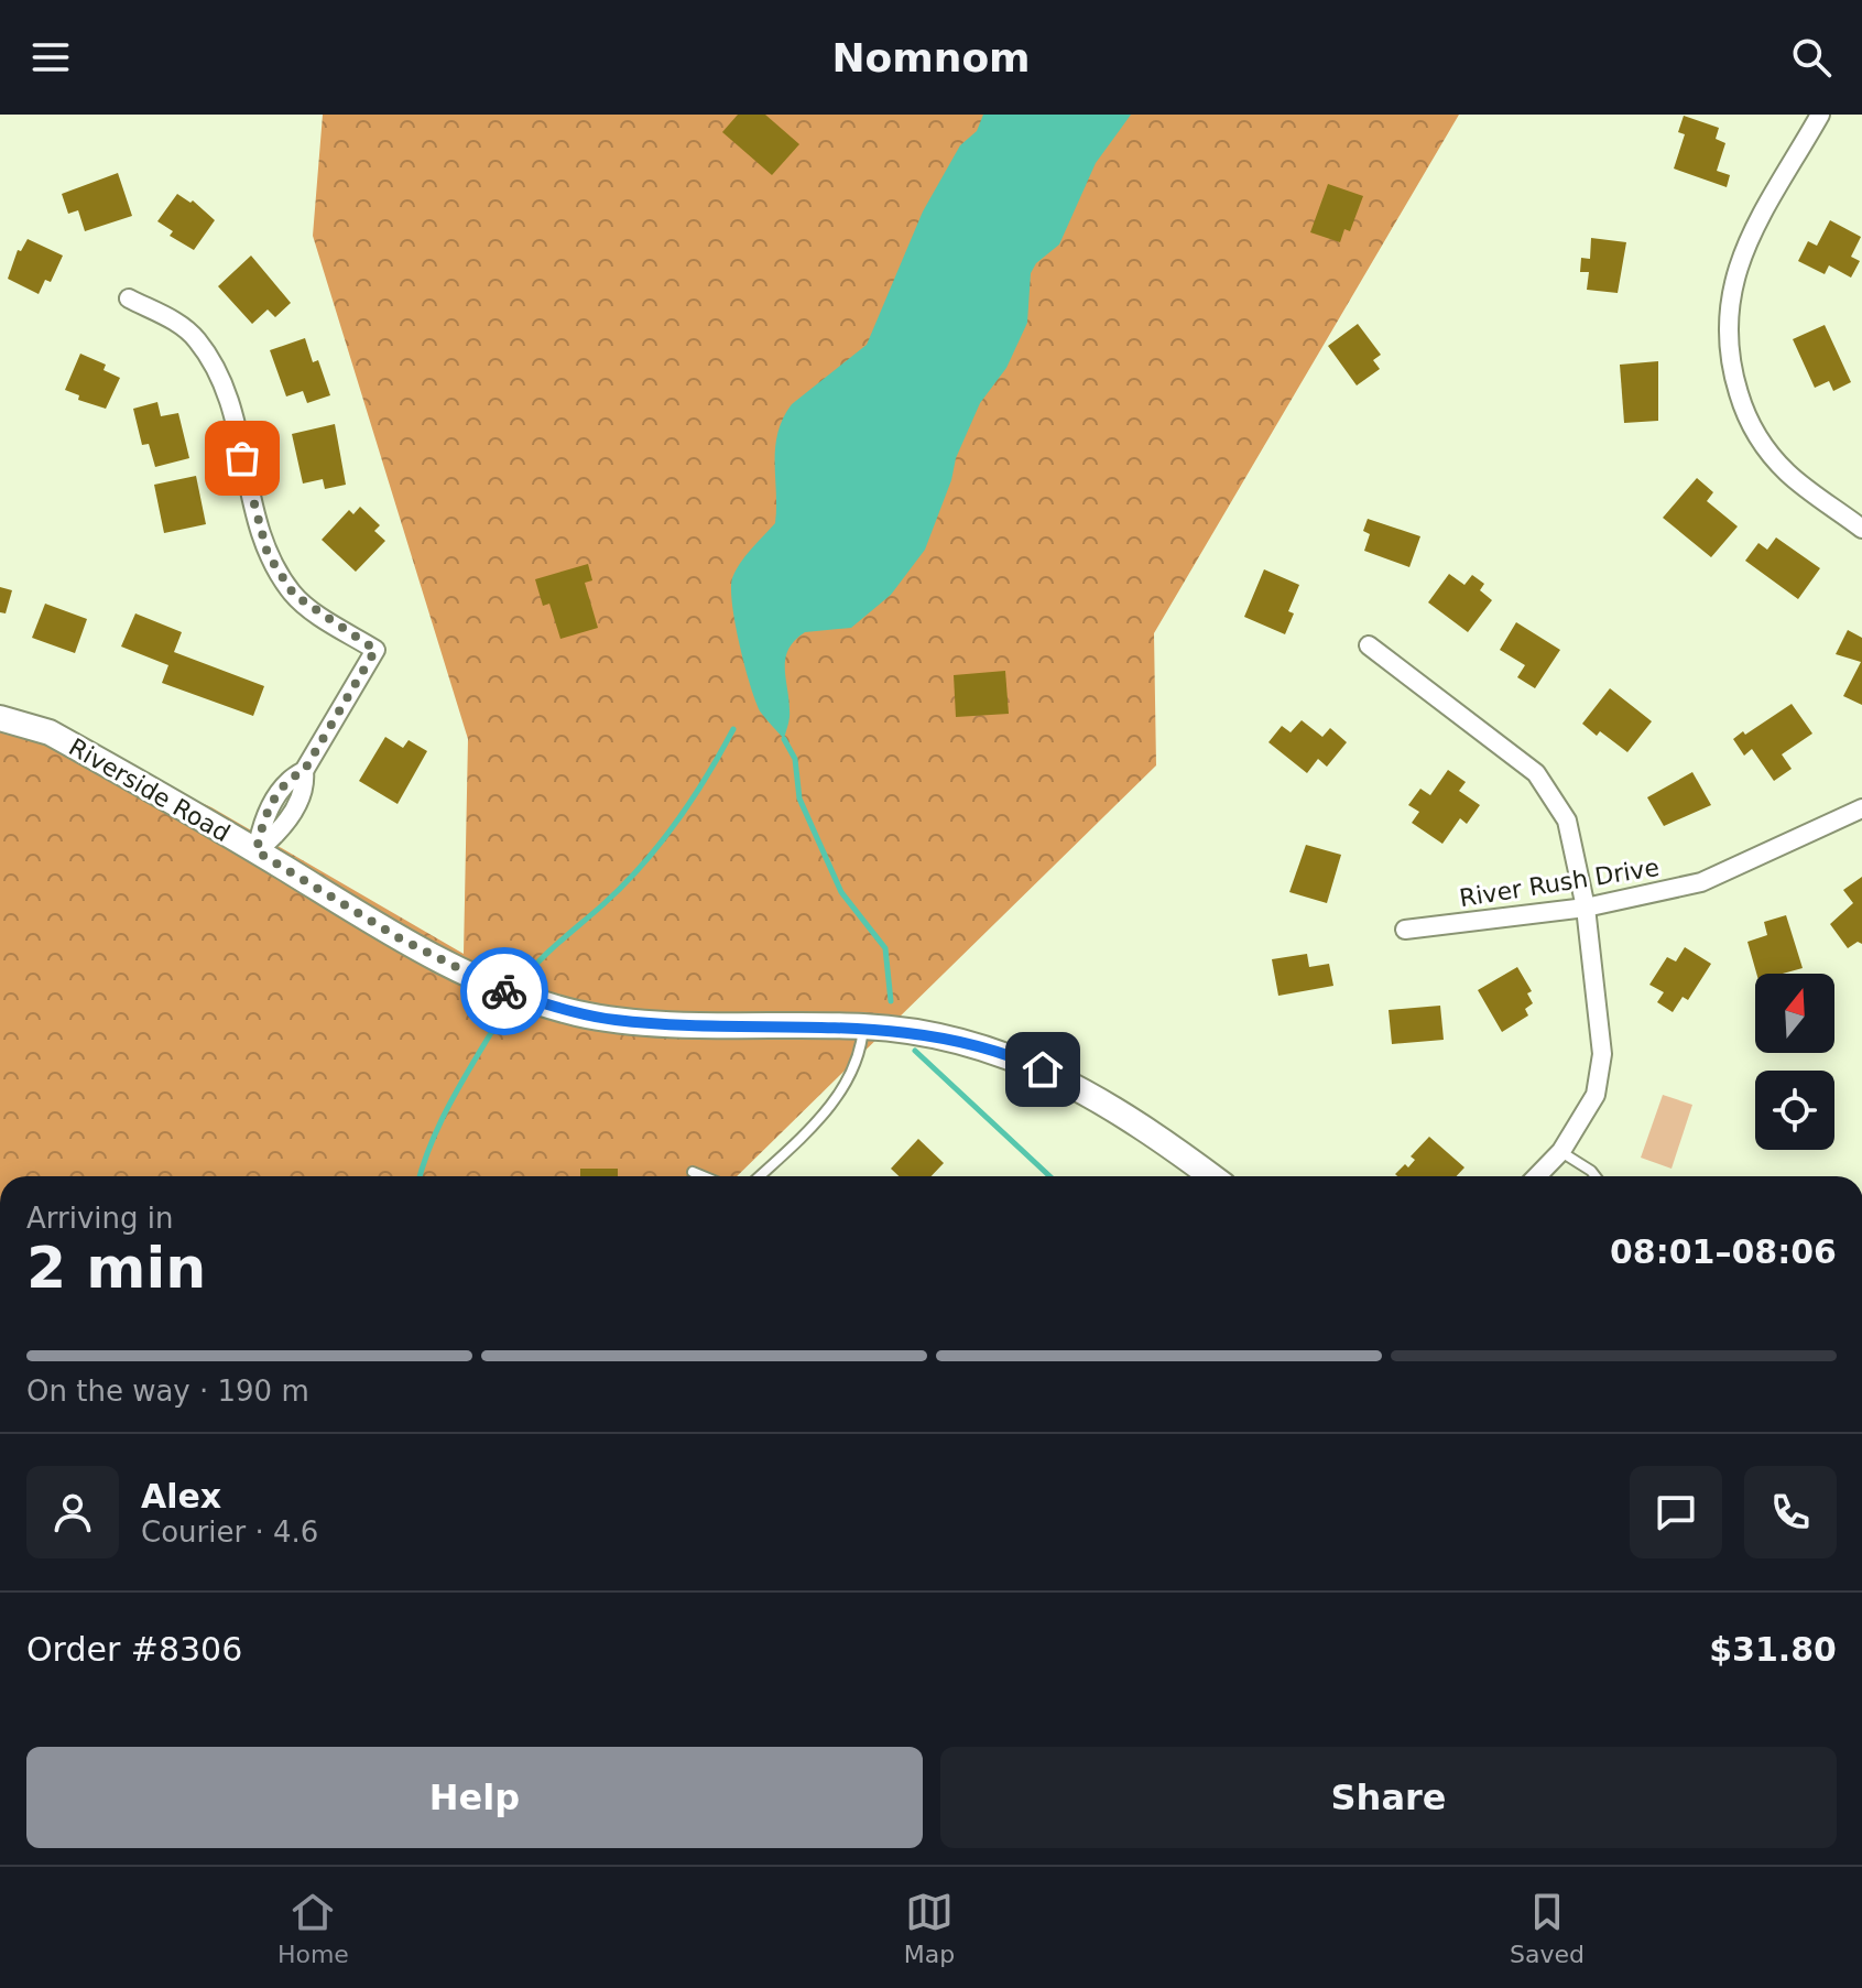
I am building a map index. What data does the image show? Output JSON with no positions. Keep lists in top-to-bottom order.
{
  "streets": {
    "street": ["Riverside Road", "River Rush Drive"]
  },
  "north": "top",
  "page": {
    "header": "Nomnom",
    "heading": ["2 min", "Arriving in", "08:01–08:06"],
    "panel": [
      "Alex",
      "Courier · 4.6",
      "Order #8306",
      "$31.80"
    ],
    "bar": "On the way · 190 m",
    "buttons": ["Help", "Share"],
    "tabs": ["Home", "Map", "Saved"]
  }
}
